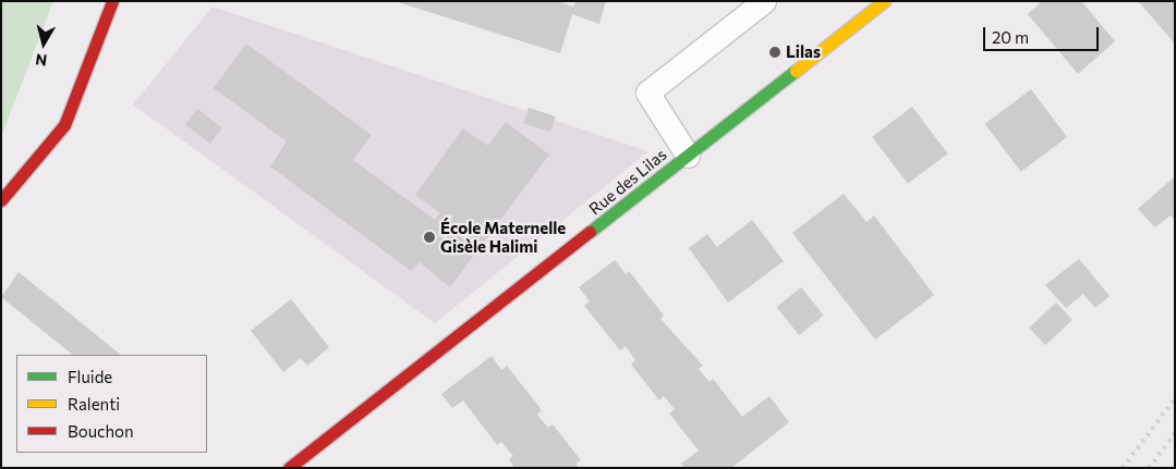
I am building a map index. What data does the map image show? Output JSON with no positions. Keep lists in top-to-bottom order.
{
  "streets": {
    "street": ["Rue des Lilas"]
  },
  "places": ["Lilas", "École Maternelle Gisèle Halimi"],
  "legend": ["Fluide", "Ralenti", "Bouchon"],
  "scale_bar": "20 m",
  "north": "bottom"
}
